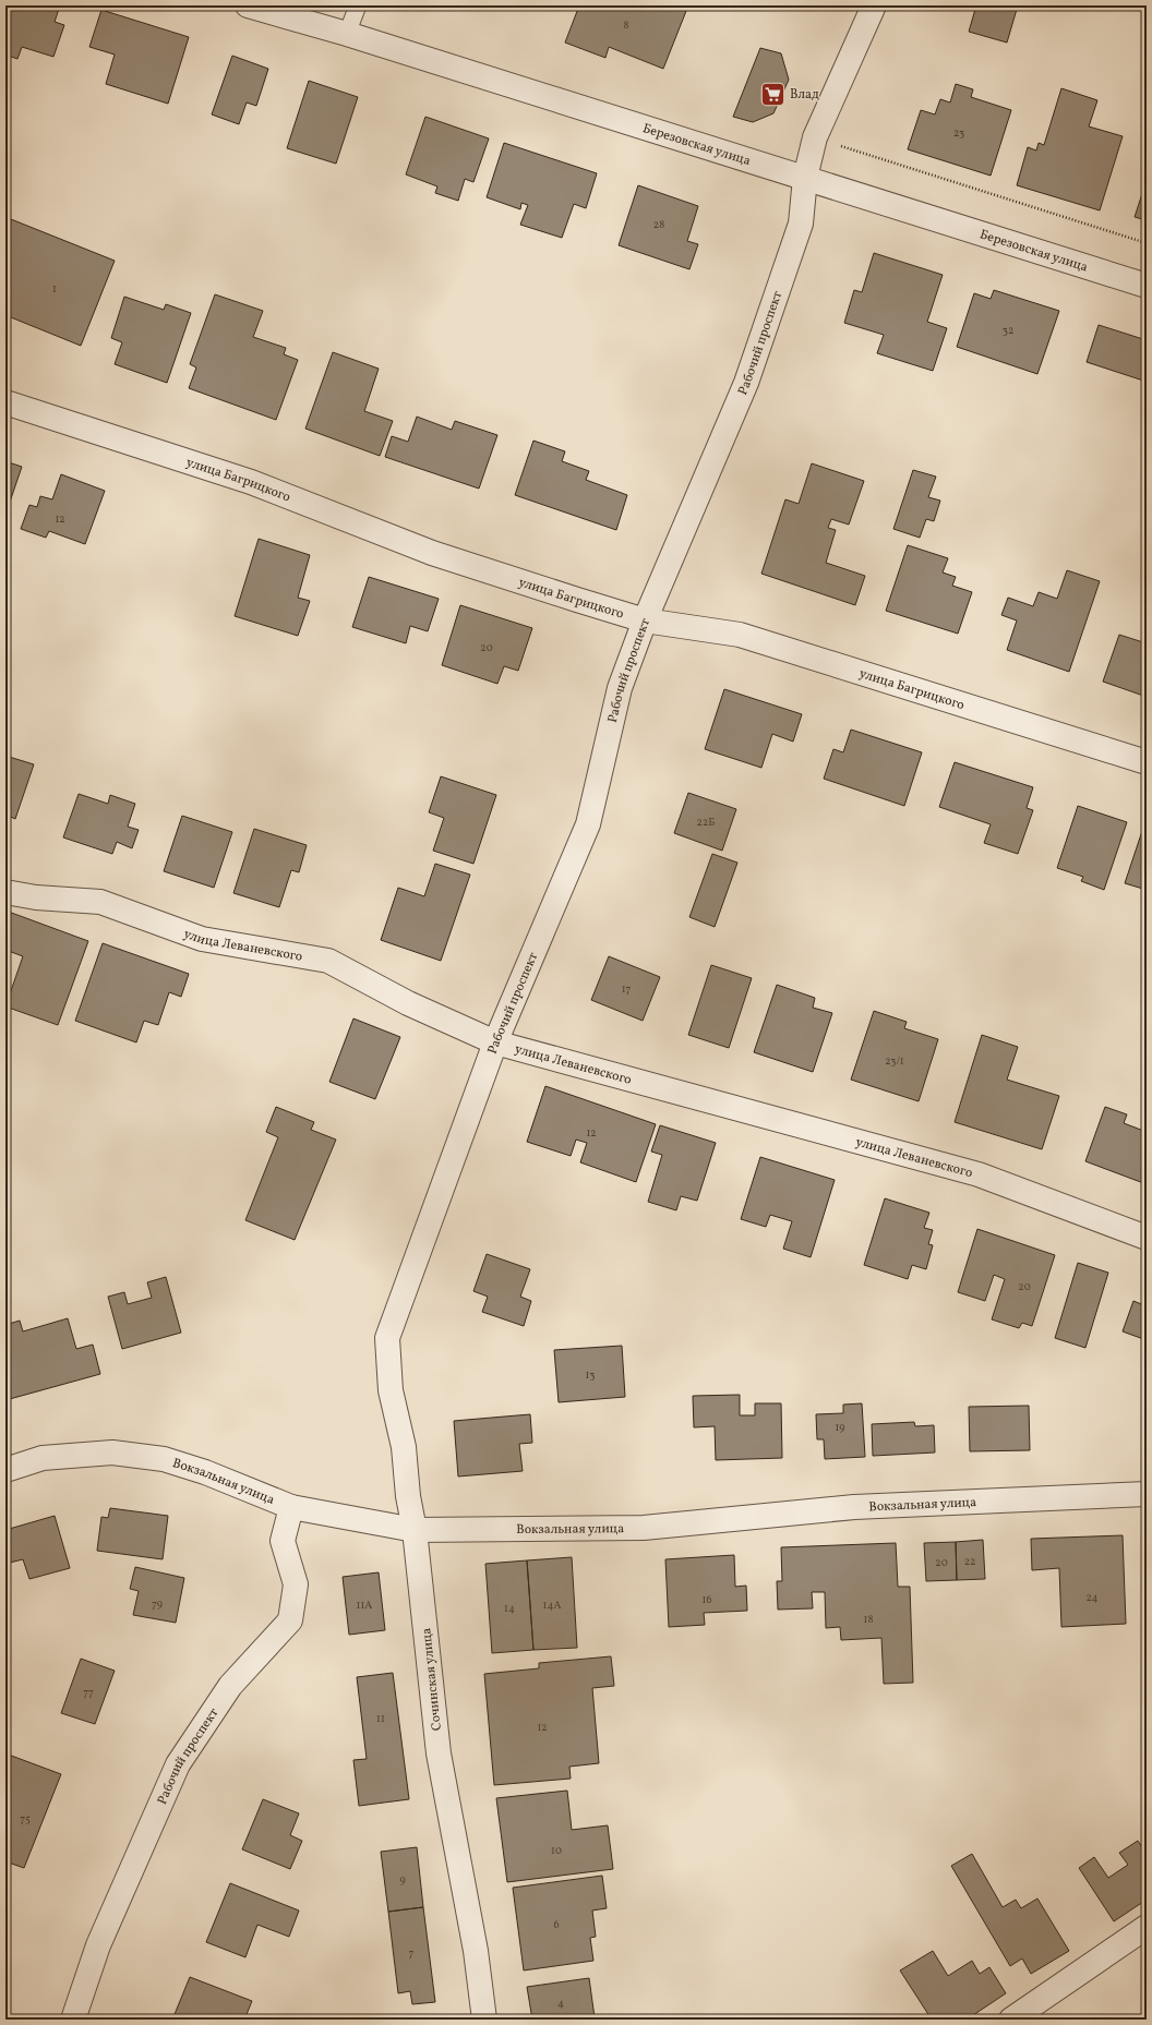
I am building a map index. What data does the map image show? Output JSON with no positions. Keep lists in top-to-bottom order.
{
  "streets": {
    "street": [
      "Березовская улица",
      "Рабочий проспект",
      "улица Багрицкого",
      "улица Леваневского",
      "Вокзальная улица",
      "Сочинская улица"
    ]
  },
  "crossings": [
    ["Березовская улица", "Рабочий проспект"],
    ["Рабочий проспект", "улица Багрицкого"],
    ["Рабочий проспект", "улица Леваневского"],
    ["Рабочий проспект", "Вокзальная улица"],
    ["Рабочий проспект", "Сочинская улица"],
    ["Вокзальная улица", "Сочинская улица"]
  ],
  "places": {
    "supermarket": ["Влад"]
  },
  "house_numbers": [
    "8",
    "23",
    "28",
    "1",
    "32",
    "12",
    "20",
    "22Б",
    "17",
    "23/1",
    "12",
    "20",
    "13",
    "19",
    "22",
    "20",
    "24",
    "16",
    "79",
    "11А",
    "14А",
    "14",
    "18",
    "77",
    "11",
    "12",
    "75",
    "10",
    "9",
    "6",
    "7",
    "4"
  ]
}
